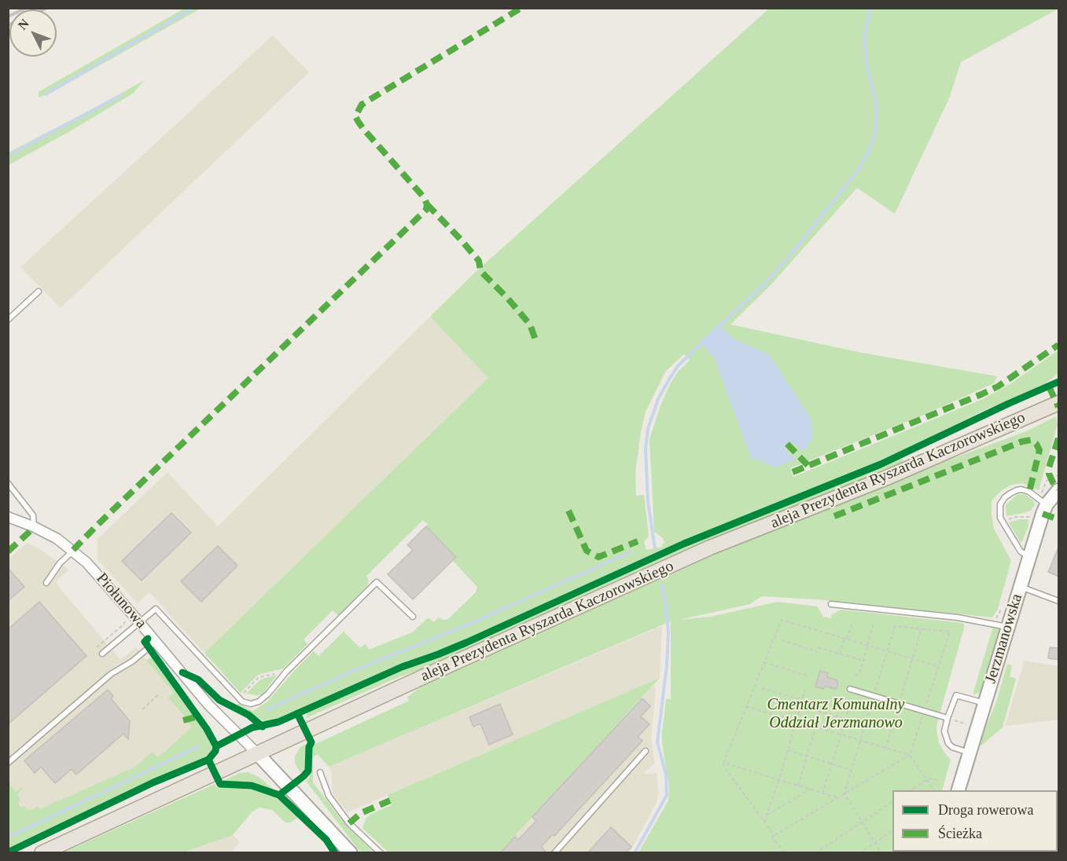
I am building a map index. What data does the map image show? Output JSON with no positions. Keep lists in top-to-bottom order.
{
  "streets": {
    "main road": ["aleja Prezydenta Ryszarda Kaczorowskiego"],
    "street": ["Piołunowa", "Jerzmanowska"]
  },
  "crossings": [
    ["aleja Prezydenta Ryszarda Kaczorowskiego", "Piołunowa"]
  ],
  "parks": ["Cmentarz Komunalny Oddział Jerzmanowo"],
  "legend": ["Droga rowerowa", "Ścieżka"],
  "north": "top left"
}
